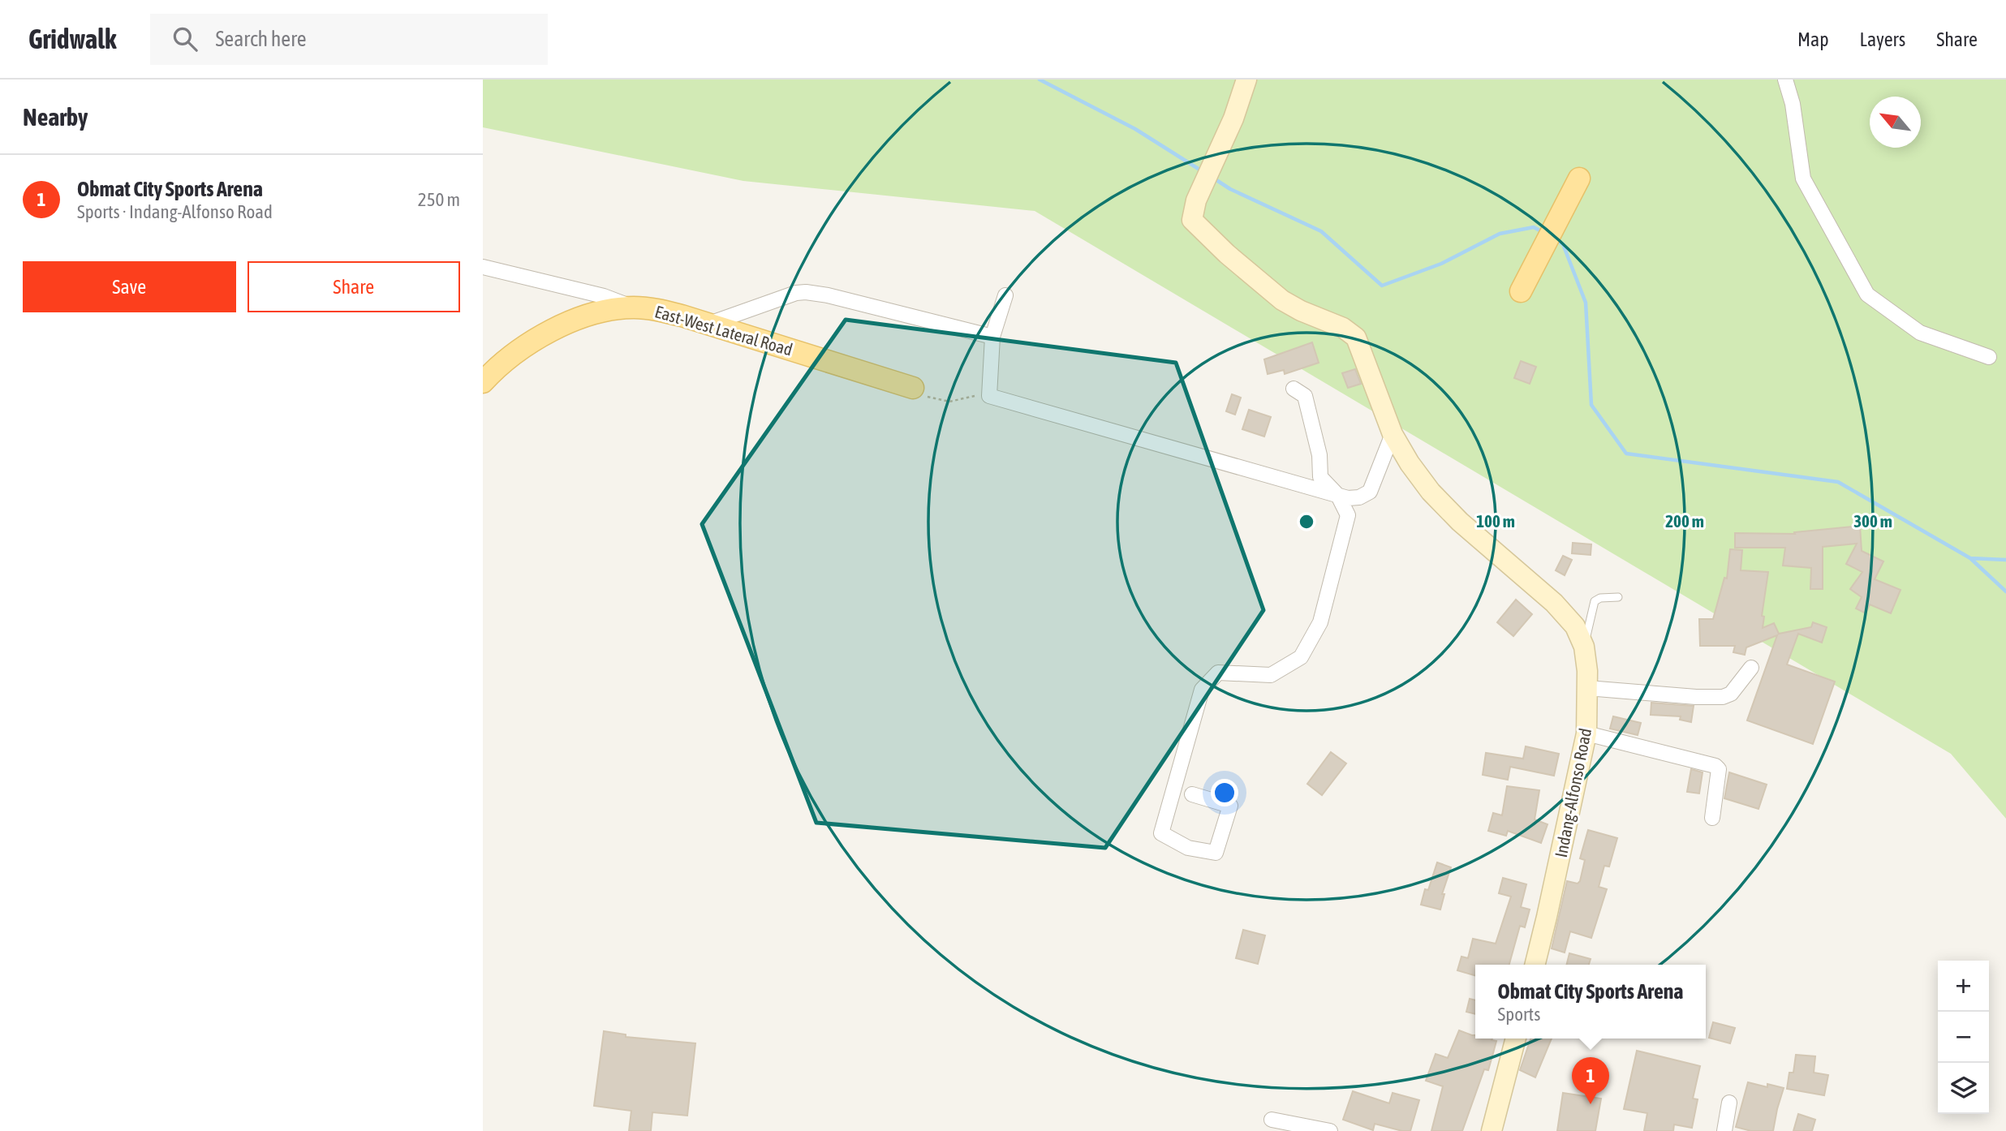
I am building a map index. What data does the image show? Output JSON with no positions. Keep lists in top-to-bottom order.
{
  "streets": {
    "main road": ["East-West Lateral Road", "Indang-Alfonso Road"]
  },
  "north": "top left",
  "page": {
    "header": "Gridwalk",
    "search": "Search here",
    "nav": ["Map", "Layers", "Share"],
    "heading": "Nearby",
    "list": [
      {
        "mark": "1",
        "name": "Obmat City Sports Arena",
        "note": "Sports · Indang-Alfonso Road",
        "value": "250 m"
      }
    ],
    "buttons": ["Save", "Share"],
    "map_buttons": ["+", "−"],
    "popup": ["Obmat City Sports Arena", "Sports"],
    "pins": "1"
  },
  "rings": ["100 m", "200 m", "300 m"]
}
